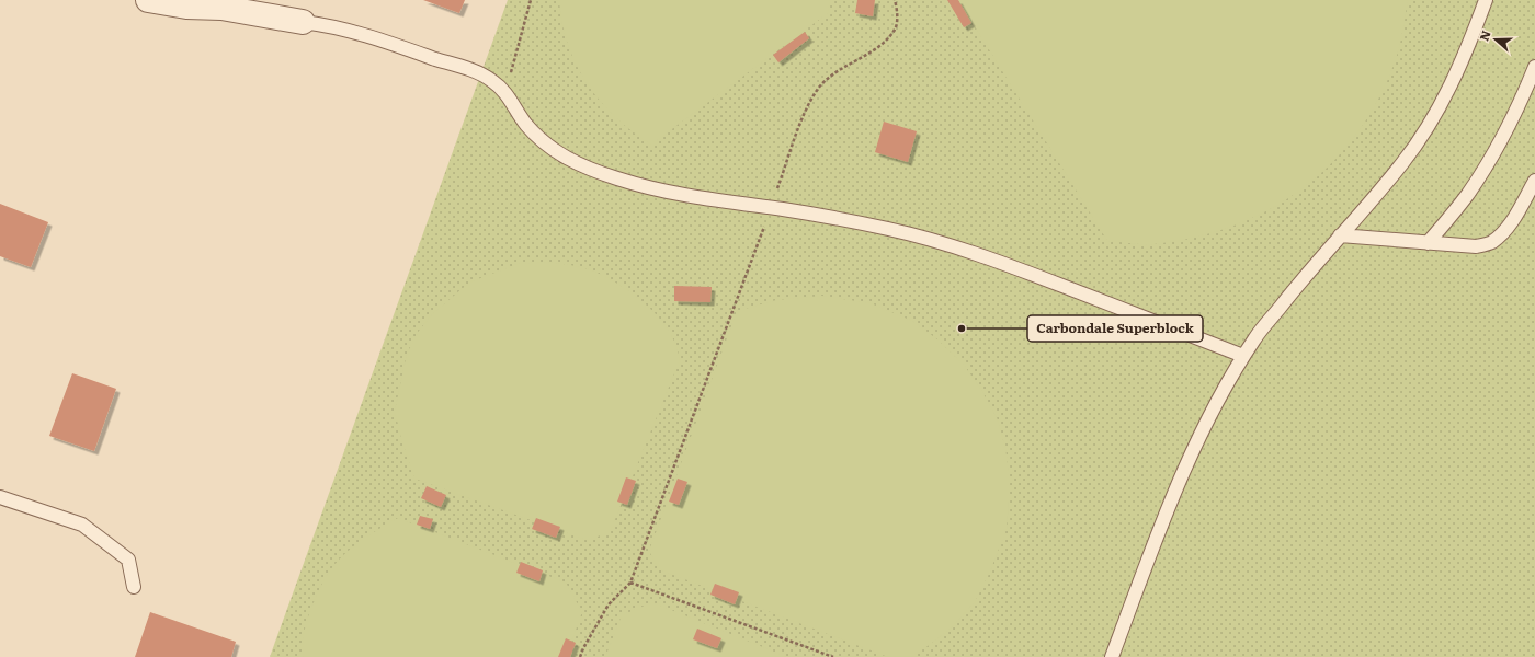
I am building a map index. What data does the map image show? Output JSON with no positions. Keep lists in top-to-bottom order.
{
  "places": ["Carbondale Superblock"],
  "north": "left"
}
